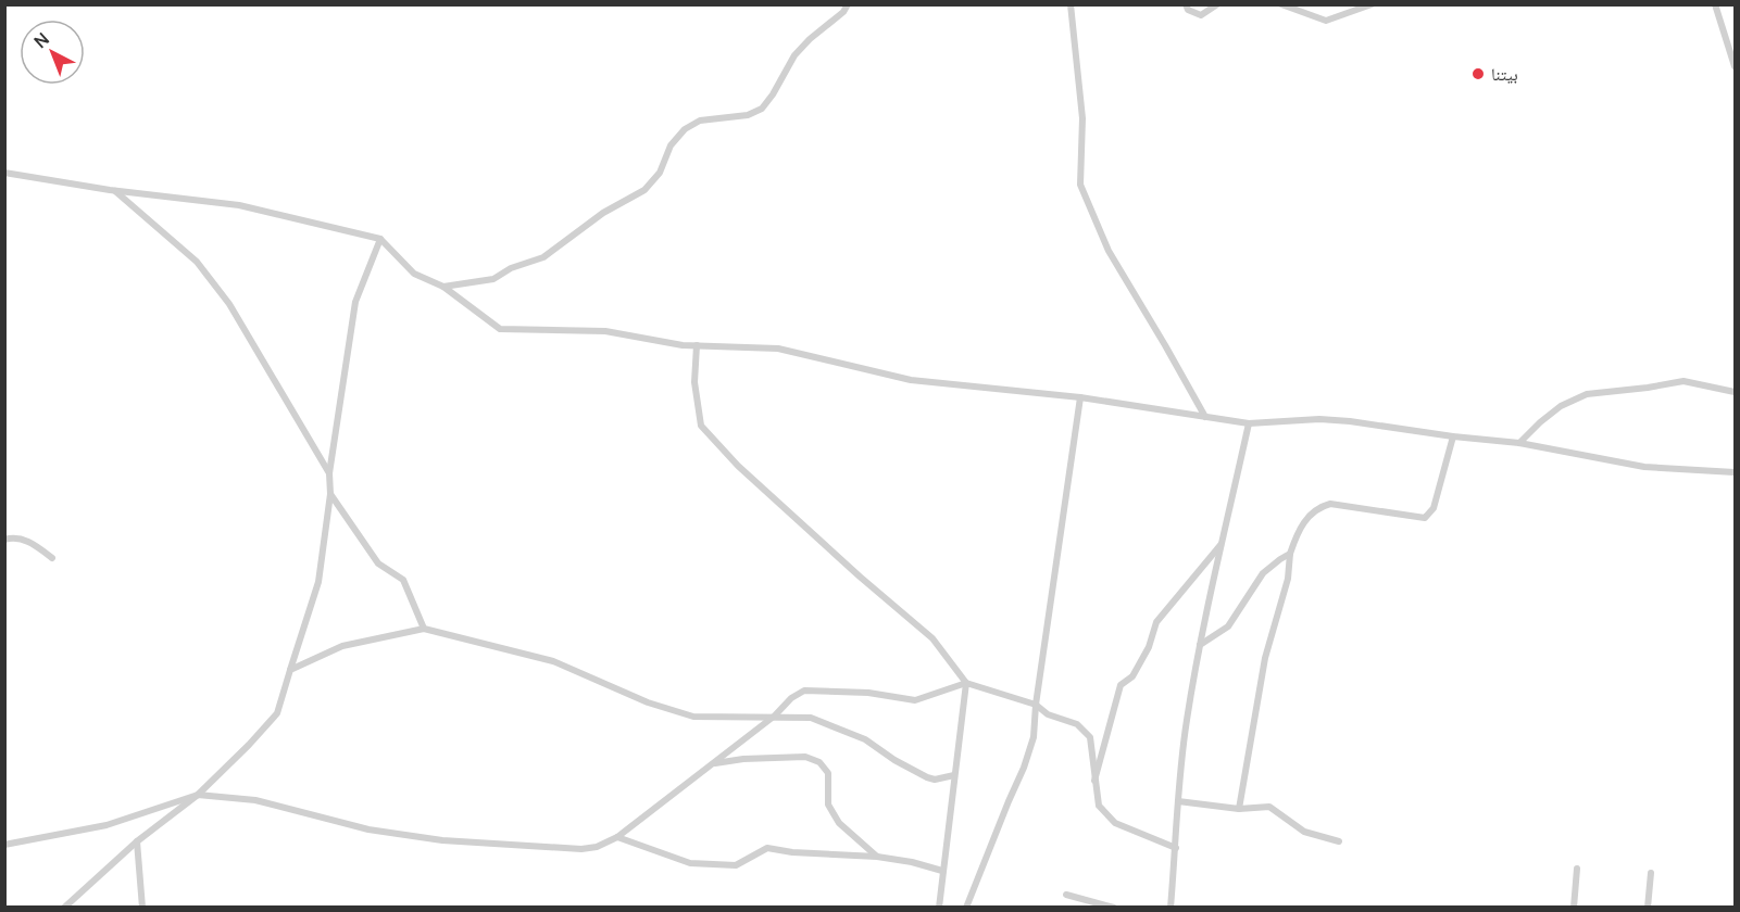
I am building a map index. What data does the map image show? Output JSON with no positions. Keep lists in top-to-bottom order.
{
  "places": ["بيتنا"],
  "north": "top left"
}
